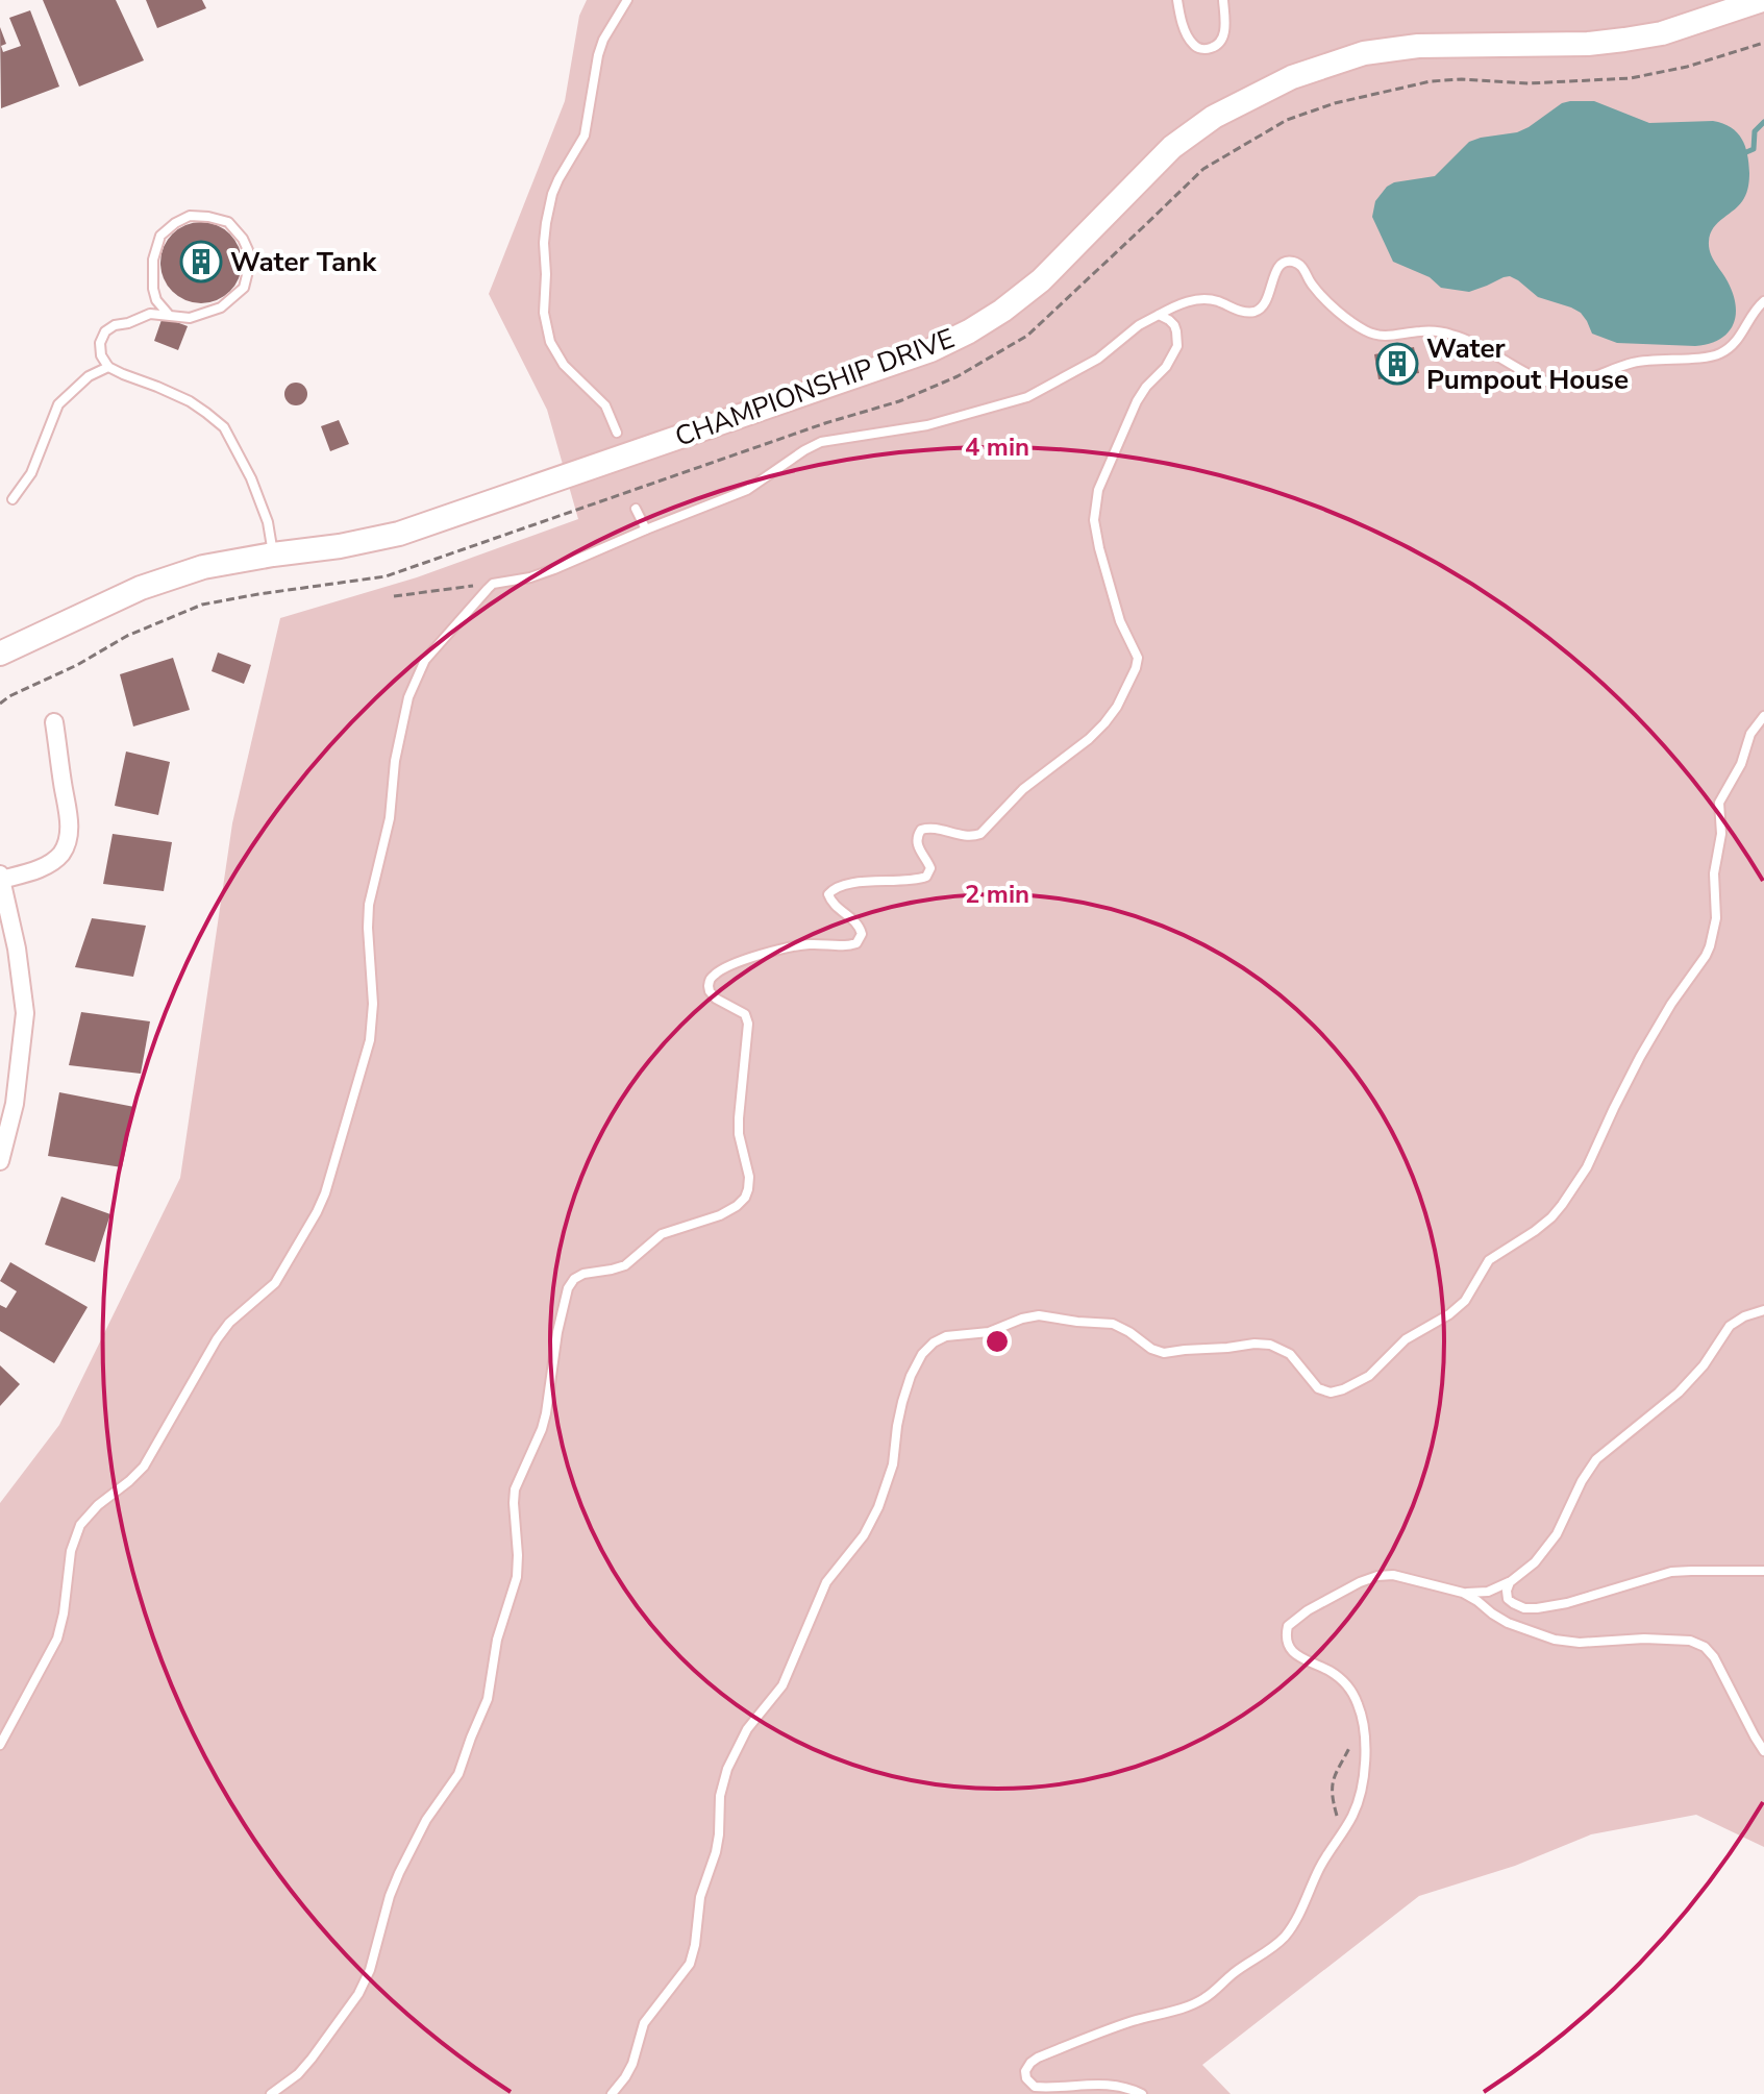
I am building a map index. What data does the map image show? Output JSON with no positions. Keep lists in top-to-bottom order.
{
  "streets": {
    "street": ["CHAMPIONSHIP DRIVE"]
  },
  "places": {
    "building": ["Water Tank", "Water Pumpout House"]
  },
  "rings": ["4 min", "2 min"]
}
